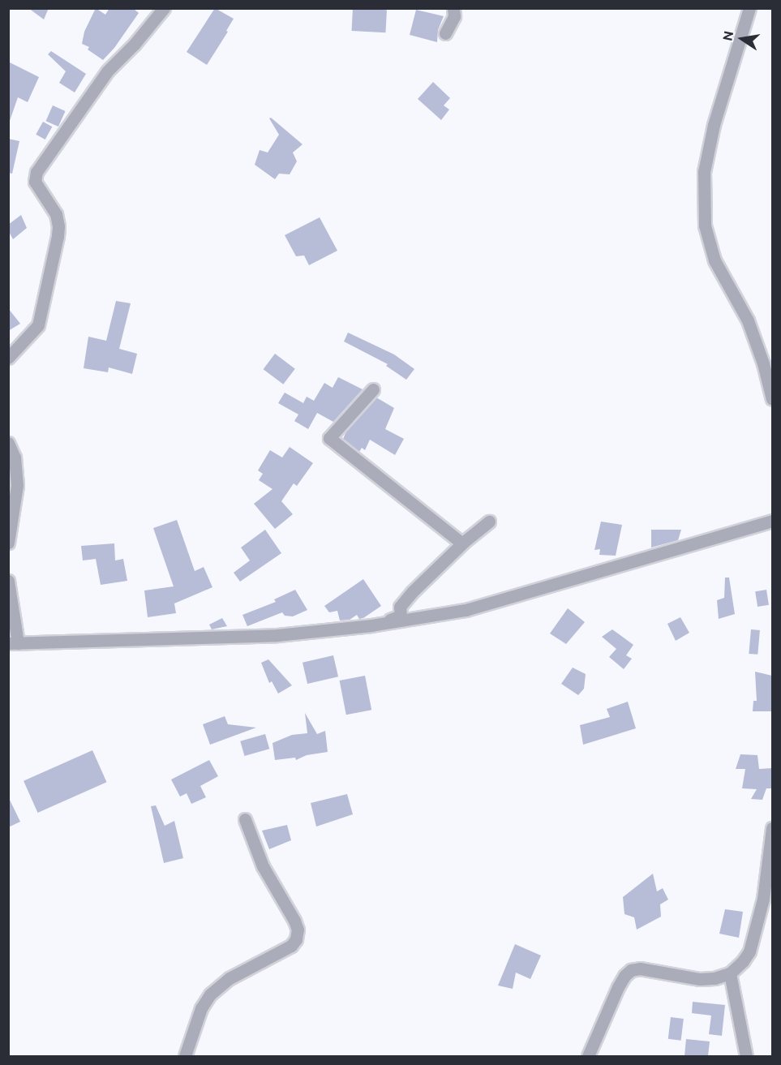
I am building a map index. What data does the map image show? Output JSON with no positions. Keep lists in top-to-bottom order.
{
  "north": "left"
}
